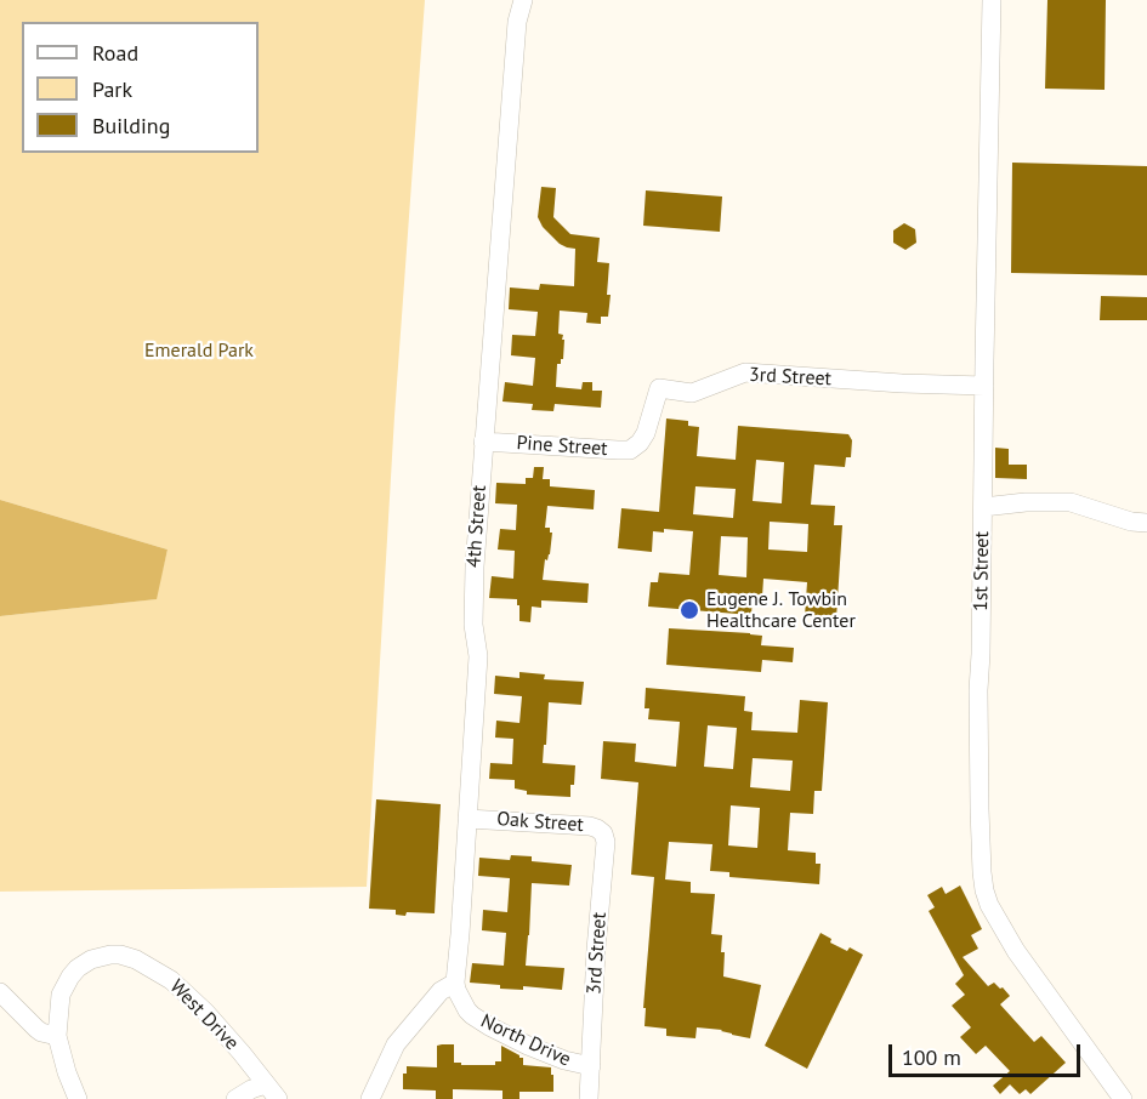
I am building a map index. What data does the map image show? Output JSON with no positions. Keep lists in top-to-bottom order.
{
  "streets": {
    "street": [
      "3rd Street",
      "Pine Street",
      "4th Street",
      "1st Street",
      "Oak Street",
      "West Drive",
      "North Drive"
    ]
  },
  "crossings": [
    ["3rd Street", "Pine Street"],
    ["3rd Street", "1st Street"],
    ["3rd Street", "Oak Street"],
    ["3rd Street", "North Drive"],
    ["Pine Street", "4th Street"],
    ["4th Street", "Oak Street"],
    ["4th Street", "North Drive"]
  ],
  "parks": ["Emerald Park"],
  "places": ["Eugene J. Towbin Healthcare Center"],
  "legend": ["Road", "Park", "Building"],
  "scale_bar": "100 m"
}
